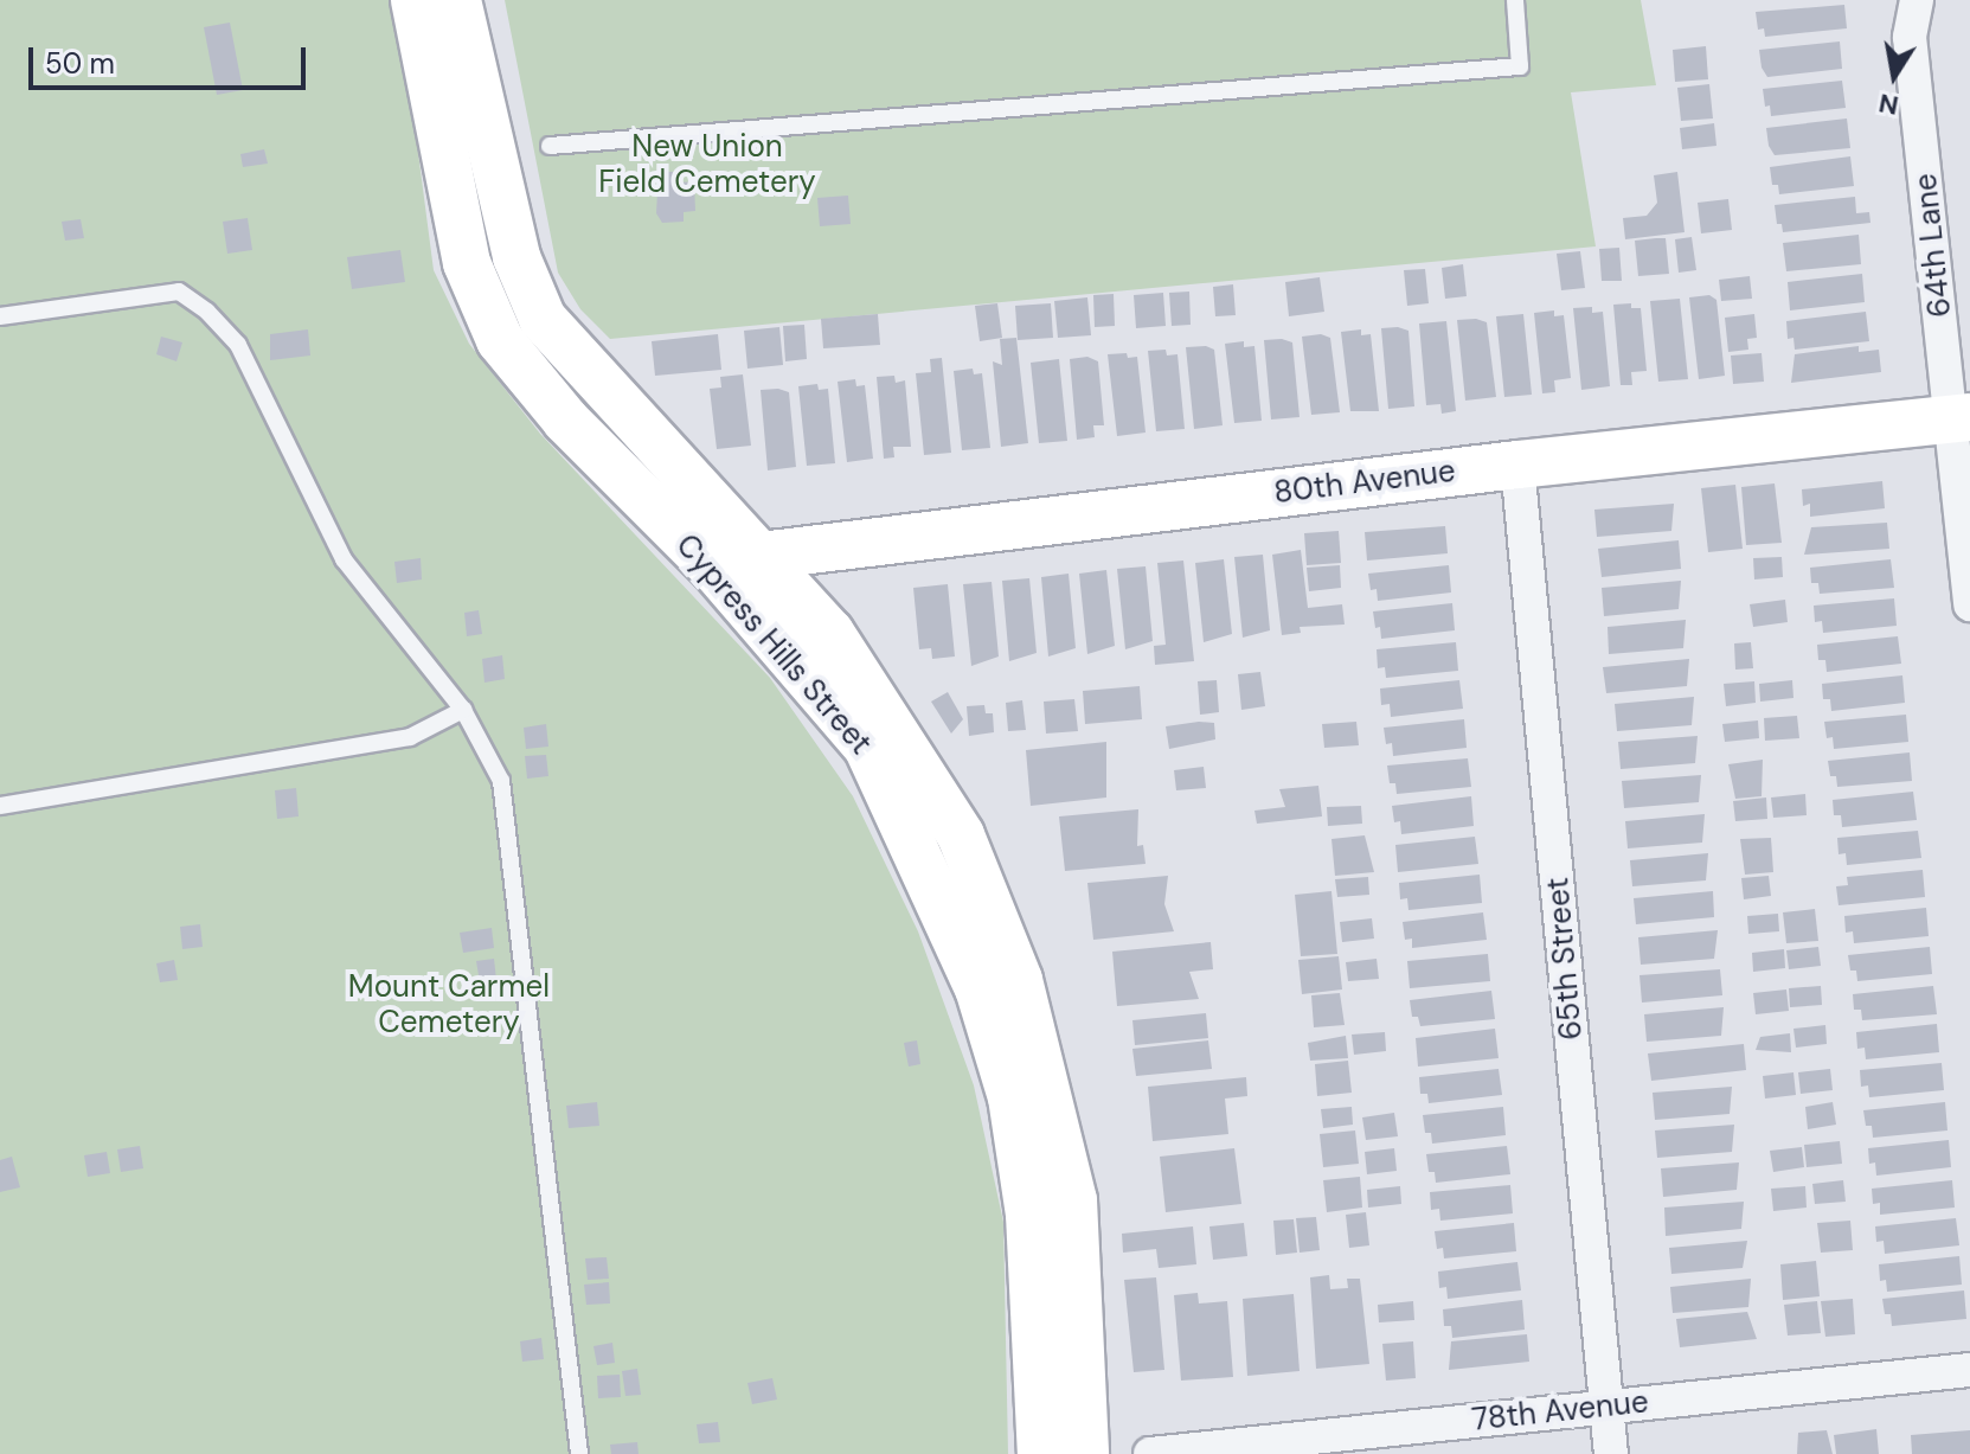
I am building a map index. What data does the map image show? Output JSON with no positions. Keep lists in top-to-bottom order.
{
  "streets": {
    "street": [
      "64th Lane",
      "80th Avenue",
      "Cypress Hills Street",
      "65th Street",
      "78th Avenue"
    ]
  },
  "crossings": [
    ["64th Lane", "80th Avenue"],
    ["80th Avenue", "Cypress Hills Street"],
    ["80th Avenue", "65th Street"],
    ["65th Street", "78th Avenue"]
  ],
  "parks": ["New Union Field Cemetery", "Mount Carmel Cemetery"],
  "scale_bar": "50 m",
  "north": "bottom"
}
